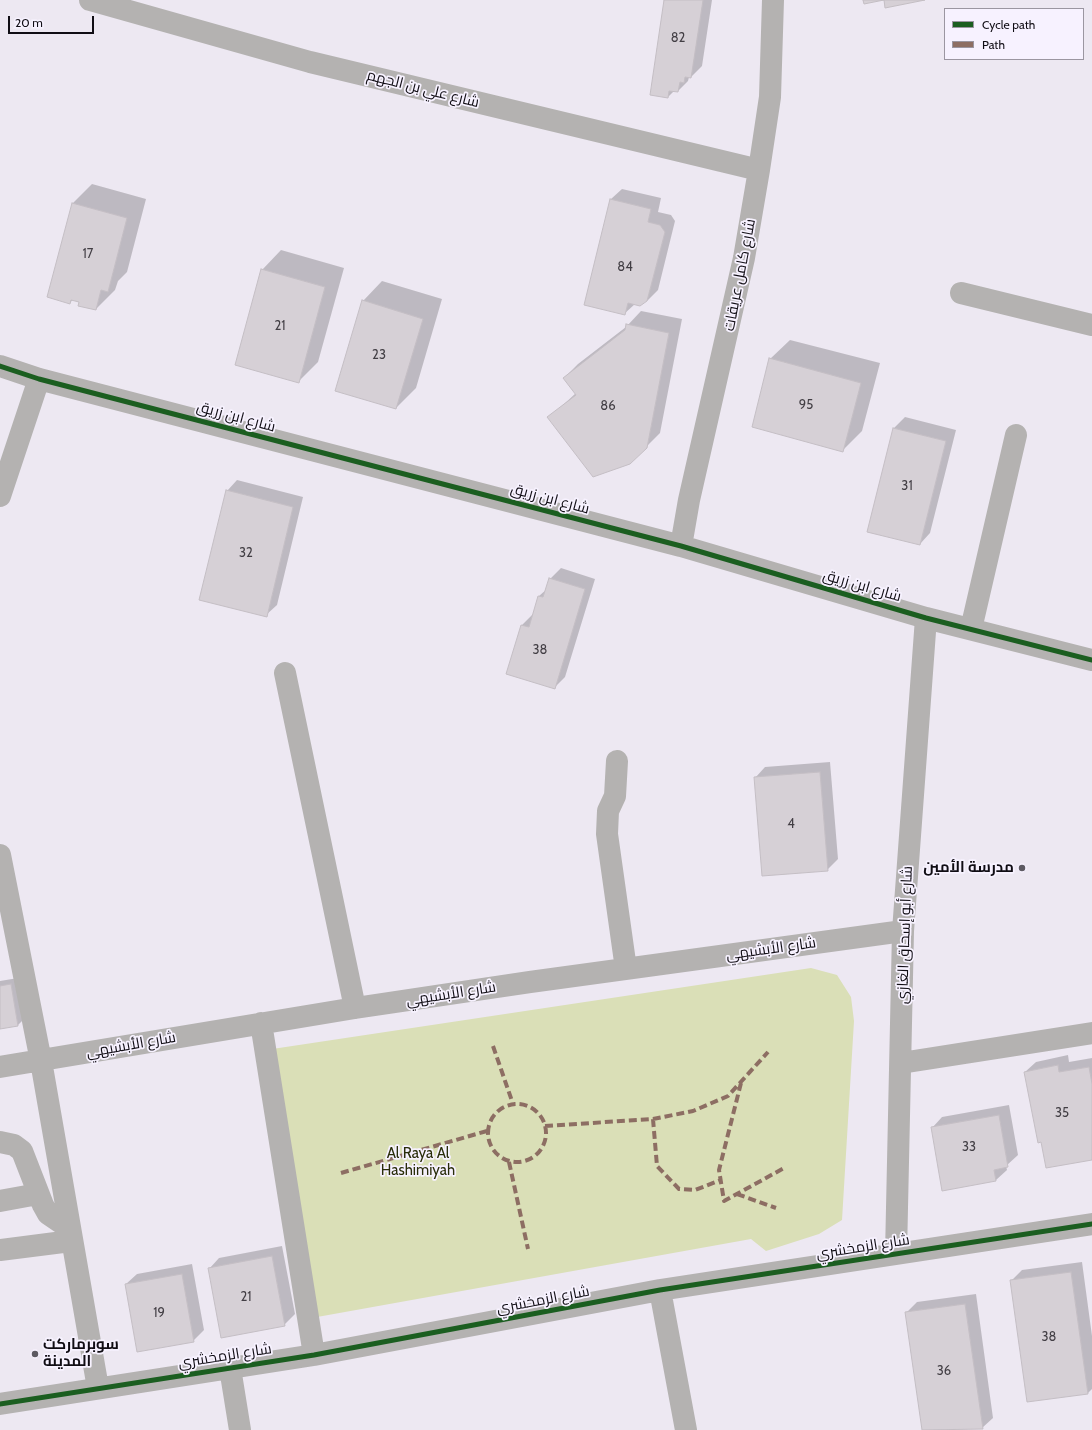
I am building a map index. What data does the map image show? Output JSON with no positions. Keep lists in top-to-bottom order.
{
  "streets": {
    "street": [
      "شارع علي بن الجهم",
      "شارع كامل عريقات",
      "شارع ابن زريق",
      "شارع أبو إسحاق الغازي",
      "شارع الأبشيهي",
      "شارع الزمخشري"
    ]
  },
  "crossings": [
    ["شارع علي بن الجهم", "شارع كامل عريقات"],
    ["شارع كامل عريقات", "شارع ابن زريق"],
    ["شارع ابن زريق", "شارع أبو إسحاق الغازي"],
    ["شارع أبو إسحاق الغازي", "شارع الأبشيهي"],
    ["شارع أبو إسحاق الغازي", "شارع الزمخشري"]
  ],
  "parks": ["Al Raya Al Hashimiyah"],
  "places": ["مدرسة الأمين", "سوبرماركت المدينة"],
  "house_numbers": [
    "82",
    "17",
    "84",
    "21",
    "23",
    "95",
    "86",
    "31",
    "32",
    "38",
    "4",
    "35",
    "33",
    "21",
    "19",
    "38",
    "36"
  ],
  "legend": ["Cycle path", "Path"],
  "scale_bar": "20 m"
}
